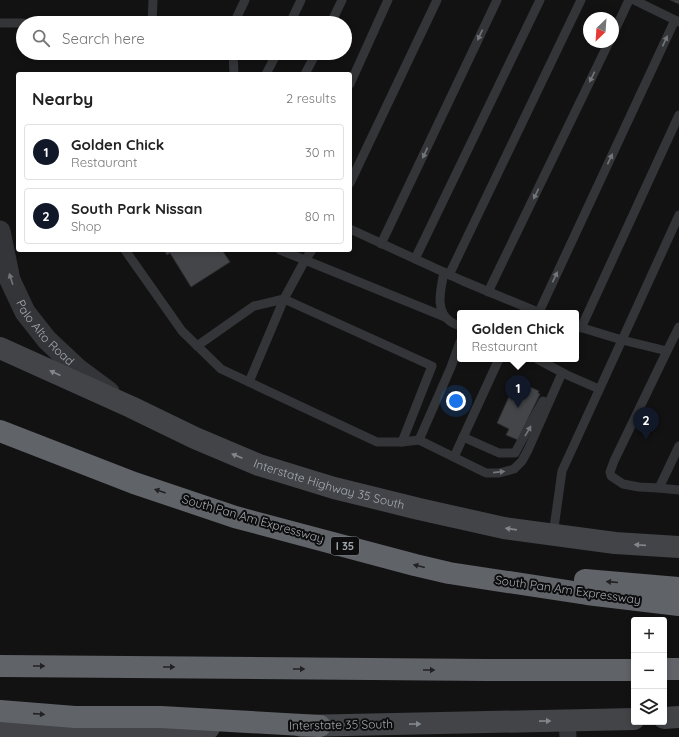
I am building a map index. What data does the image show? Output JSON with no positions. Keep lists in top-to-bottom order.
{
  "streets": {
    "highway": ["South Pan Am Expressway", "I 35"],
    "main road": ["Interstate Highway 35 South", "Interstate 35 South"],
    "street": ["Palo Alto Road"]
  },
  "crossings": [
    ["Palo Alto Road", "Interstate Highway 35 South"]
  ],
  "one_way": ["Palo Alto Road", "Interstate Highway 35 South", "Interstate 35 South"],
  "north": "bottom left",
  "page": {
    "search": "Search here",
    "heading": ["Nearby", "2 results"],
    "list": [
      {
        "mark": "1",
        "name": "Golden Chick",
        "note": "Restaurant",
        "value": "30 m"
      },
      {
        "mark": "2",
        "name": "South Park Nissan",
        "note": "Shop",
        "value": "80 m"
      }
    ],
    "popup": ["Golden Chick", "Restaurant"],
    "pins": ["1", "2"],
    "map_buttons": ["+", "−"]
  }
}
